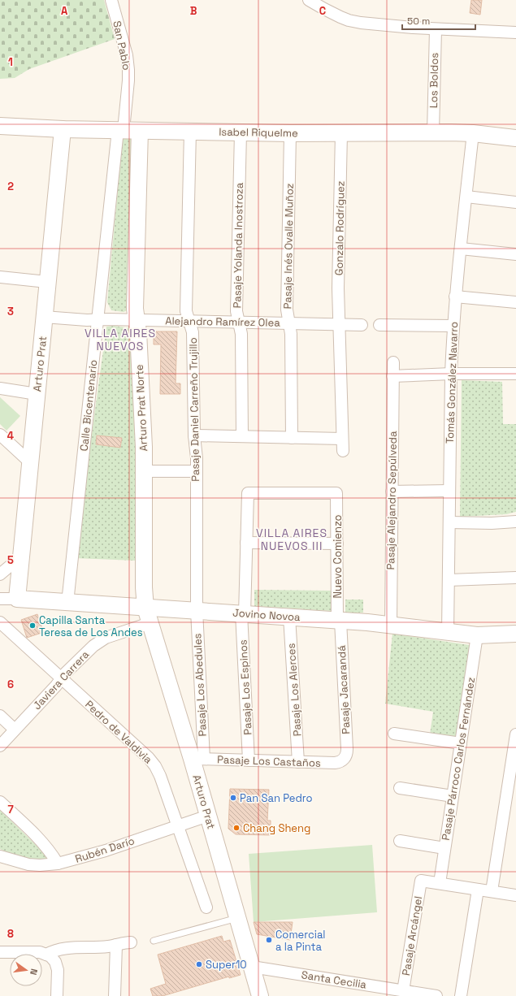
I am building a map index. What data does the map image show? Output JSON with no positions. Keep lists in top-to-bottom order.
{
  "streets": {
    "main road": [
      "Isabel Riquelme",
      "Arturo Prat",
      "Arturo Prat Norte",
      "Jovino Novoa"
    ],
    "street": [
      "San Pablo",
      "Los Boldos",
      "Gonzalo Rodríguez",
      "Pasaje Yolanda Inostroza",
      "Pasaje Inés Ovalle Muñoz",
      "Alejandro Ramírez Olea",
      "Tomás González Navarro",
      "Calle Bicentenario",
      "Pasaje Daniel Carreño Trujillo",
      "Pasaje Alejandro Sepúlveda",
      "Nuevo Comienzo",
      "Javiera Carrera",
      "Pasaje Los Abedules",
      "Pasaje Los Espinos",
      "Pasaje Los Alerces",
      "Pasaje Jacarandá",
      "Pedro de Valdivia",
      "Pasaje Párroco Carlos Fernández",
      "Pasaje Los Castaños",
      "Rubén Darío",
      "Pasaje Arcángel",
      "Santa Cecilia"
    ]
  },
  "crossings": [
    ["San Pablo", "Isabel Riquelme"],
    ["San Pablo", "Calle Bicentenario"],
    ["San Pablo", "Arturo Prat Norte"],
    ["Los Boldos", "Isabel Riquelme"],
    ["Isabel Riquelme", "Gonzalo Rodríguez"],
    ["Isabel Riquelme", "Pasaje Yolanda Inostroza"],
    ["Isabel Riquelme", "Pasaje Inés Ovalle Muñoz"],
    ["Isabel Riquelme", "Arturo Prat"],
    ["Isabel Riquelme", "Tomás González Navarro"],
    ["Isabel Riquelme", "Calle Bicentenario"],
    ["Isabel Riquelme", "Arturo Prat Norte"],
    ["Isabel Riquelme", "Pasaje Daniel Carreño Trujillo"],
    ["Gonzalo Rodríguez", "Alejandro Ramírez Olea"],
    ["Pasaje Yolanda Inostroza", "Alejandro Ramírez Olea"],
    ["Pasaje Inés Ovalle Muñoz", "Alejandro Ramírez Olea"],
    ["Alejandro Ramírez Olea", "Arturo Prat"],
    ["Alejandro Ramírez Olea", "Calle Bicentenario"],
    ["Alejandro Ramírez Olea", "Arturo Prat Norte"],
    ["Alejandro Ramírez Olea", "Pasaje Daniel Carreño Trujillo"],
    ["Arturo Prat", "Arturo Prat Norte"],
    ["Arturo Prat", "Jovino Novoa"],
    ["Arturo Prat", "Javiera Carrera"],
    ["Arturo Prat", "Pasaje Los Abedules"],
    ["Arturo Prat", "Pasaje Los Castaños"],
    ["Arturo Prat", "Rubén Darío"],
    ["Arturo Prat", "Santa Cecilia"],
    ["Tomás González Navarro", "Jovino Novoa"],
    ["Calle Bicentenario", "Arturo Prat Norte"],
    ["Calle Bicentenario", "Jovino Novoa"],
    ["Arturo Prat Norte", "Jovino Novoa"],
    ["Arturo Prat Norte", "Javiera Carrera"],
    ["Pasaje Daniel Carreño Trujillo", "Jovino Novoa"],
    ["Pasaje Daniel Carreño Trujillo", "Pasaje Los Abedules"],
    ["Pasaje Alejandro Sepúlveda", "Jovino Novoa"],
    ["Nuevo Comienzo", "Jovino Novoa"],
    ["Nuevo Comienzo", "Pasaje Jacarandá"],
    ["Jovino Novoa", "Javiera Carrera"],
    ["Jovino Novoa", "Pasaje Los Abedules"],
    ["Jovino Novoa", "Pasaje Los Espinos"],
    ["Jovino Novoa", "Pasaje Los Alerces"],
    ["Jovino Novoa", "Pasaje Jacarandá"],
    ["Jovino Novoa", "Pasaje Párroco Carlos Fernández"],
    ["Javiera Carrera", "Pedro de Valdivia"],
    ["Pasaje Los Abedules", "Pasaje Los Castaños"],
    ["Pasaje Los Espinos", "Pasaje Los Castaños"],
    ["Pasaje Los Alerces", "Pasaje Los Castaños"],
    ["Pasaje Jacarandá", "Pasaje Los Castaños"],
    ["Pedro de Valdivia", "Rubén Darío"],
    ["Pasaje Párroco Carlos Fernández", "Pasaje Arcángel"],
    ["Pasaje Arcángel", "Santa Cecilia"]
  ],
  "districts": ["VILLA AIRES NUEVOS", "VILLA AIRES NUEVOS III"],
  "places": [
    "Capilla Santa Teresa de Los Andes",
    "Pan San Pedro",
    "Chang Sheng",
    "Comercial a la Pinta",
    "Super10"
  ],
  "scale_bar": "50 m",
  "north": "right",
  "grid": {
    "columns": ["A", "B", "C"],
    "rows": [
      "1",
      "2",
      "3",
      "4",
      "5",
      "6",
      "7",
      "8"
    ]
  }
}
